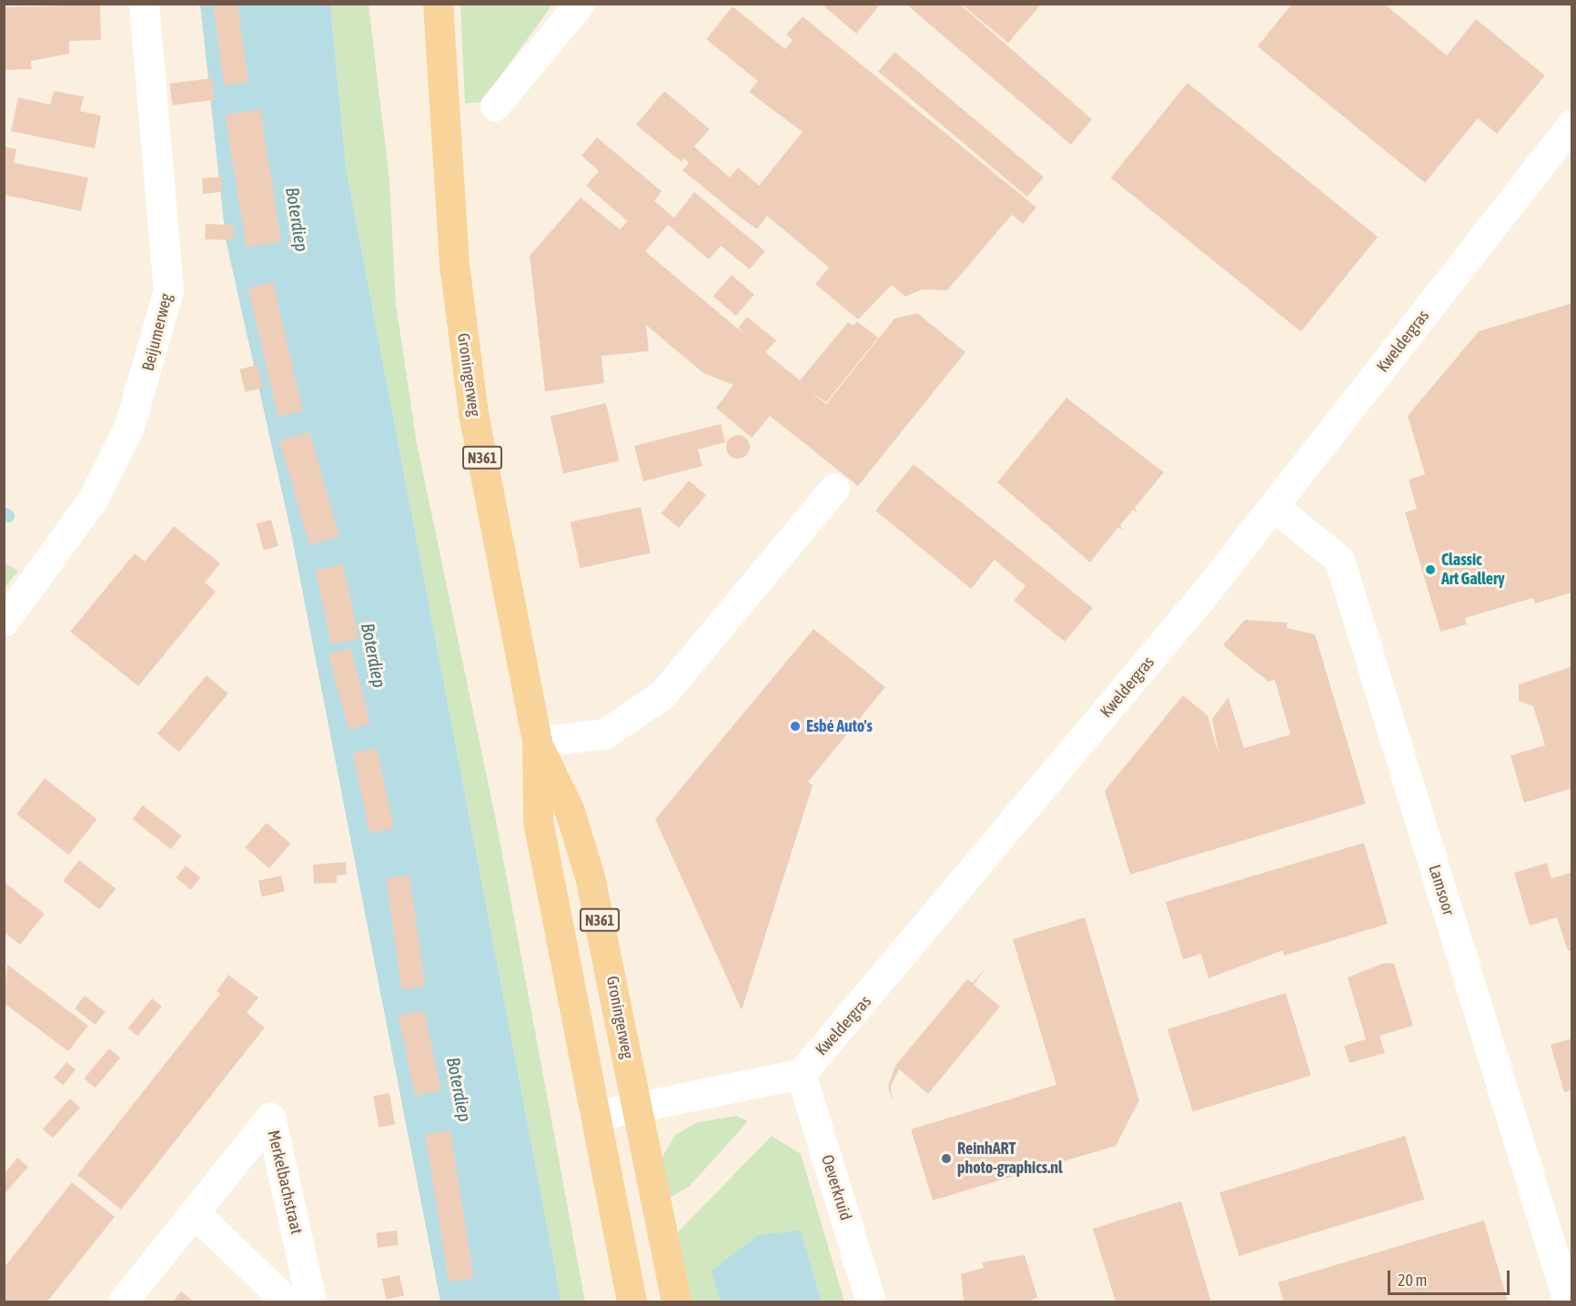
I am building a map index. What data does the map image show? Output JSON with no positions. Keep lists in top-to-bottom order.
{
  "streets": {
    "main road": ["Groningerweg", "N361"],
    "street": [
      "Beijumerweg",
      "Kweldergras",
      "Lamsoor",
      "Merkelbachstraat",
      "Oeverkruid"
    ]
  },
  "crossings": [
    ["Kweldergras", "Lamsoor"],
    ["Kweldergras", "Oeverkruid"]
  ],
  "water": ["Boterdiep"],
  "places": ["Classic Art Gallery", "Esbé Auto's", "ReinhART photo-graphics.nl"],
  "scale_bar": "20 m"
}
